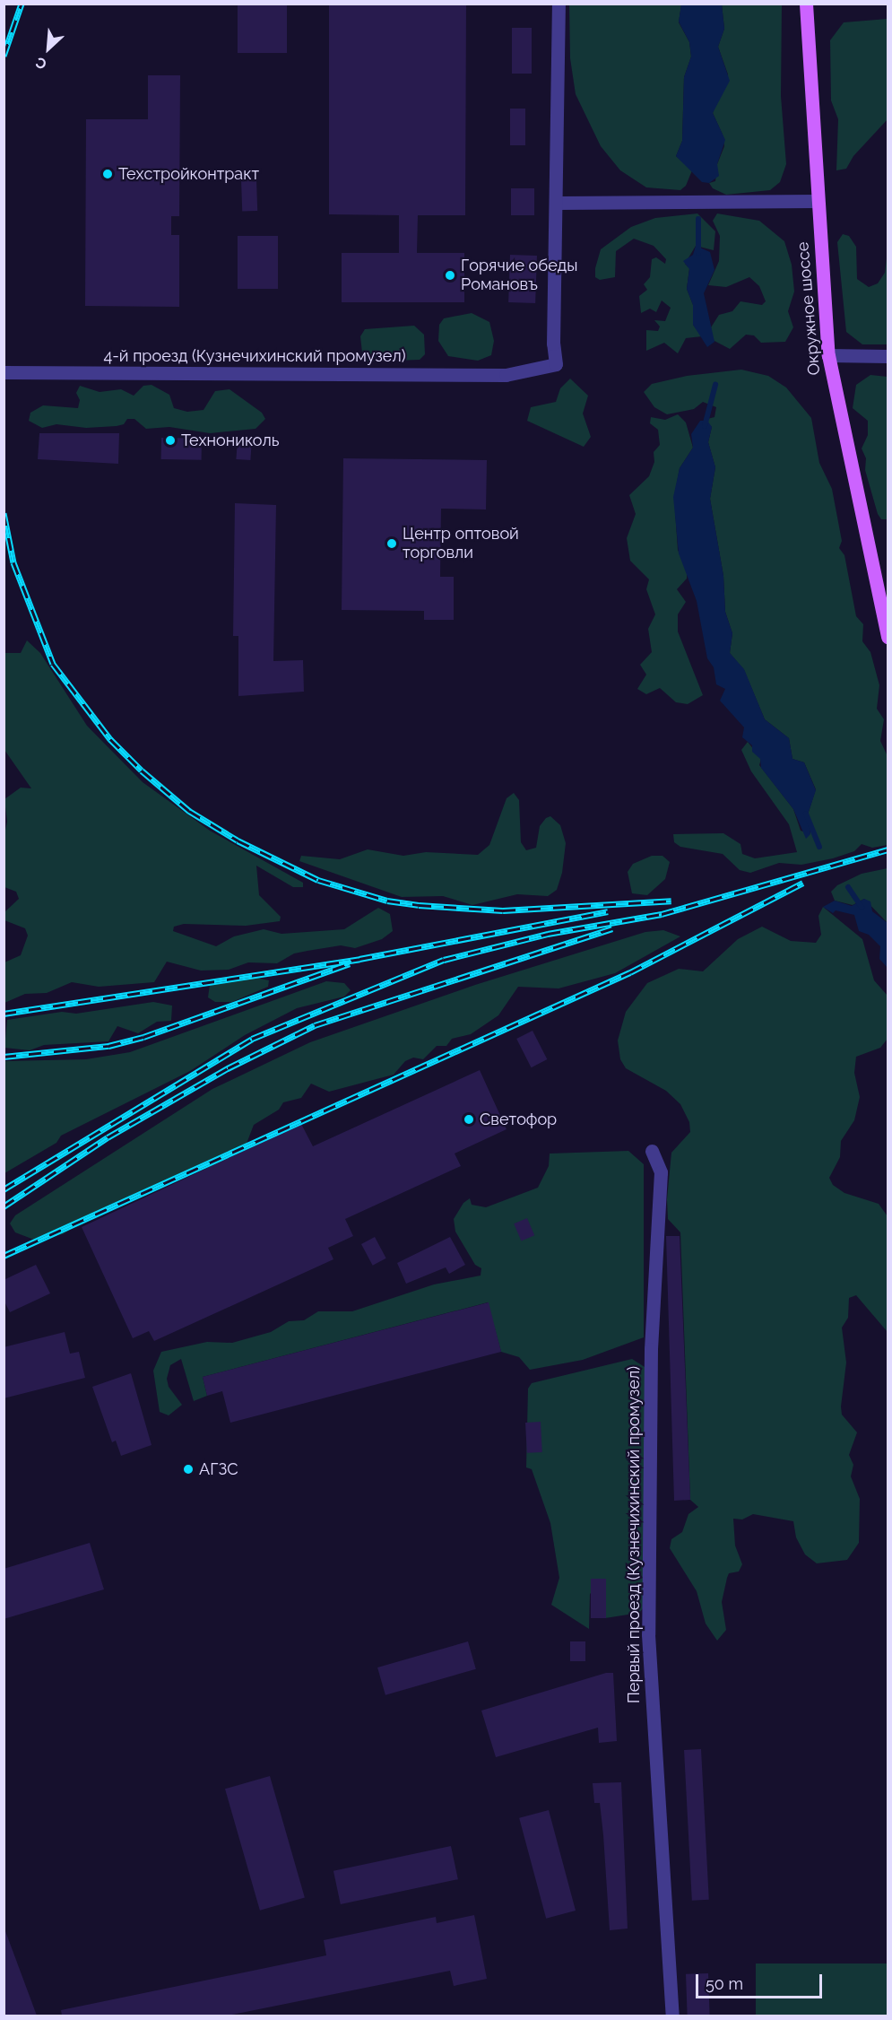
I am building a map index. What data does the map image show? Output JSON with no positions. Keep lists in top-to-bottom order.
{
  "streets": {
    "main road": ["Окружное шоссе"],
    "street": ["4-й проезд (Кузнечихинский промузел)", "Первый проезд (Кузнечихинский промузел)"]
  },
  "places": [
    "Техстройконтракт",
    "Горячие обеды Романовъ",
    "Технониколь",
    "Центр оптовой торговли",
    "Светофор",
    "АГЗС"
  ],
  "scale_bar": "50 m",
  "north": "bottom left"
}
